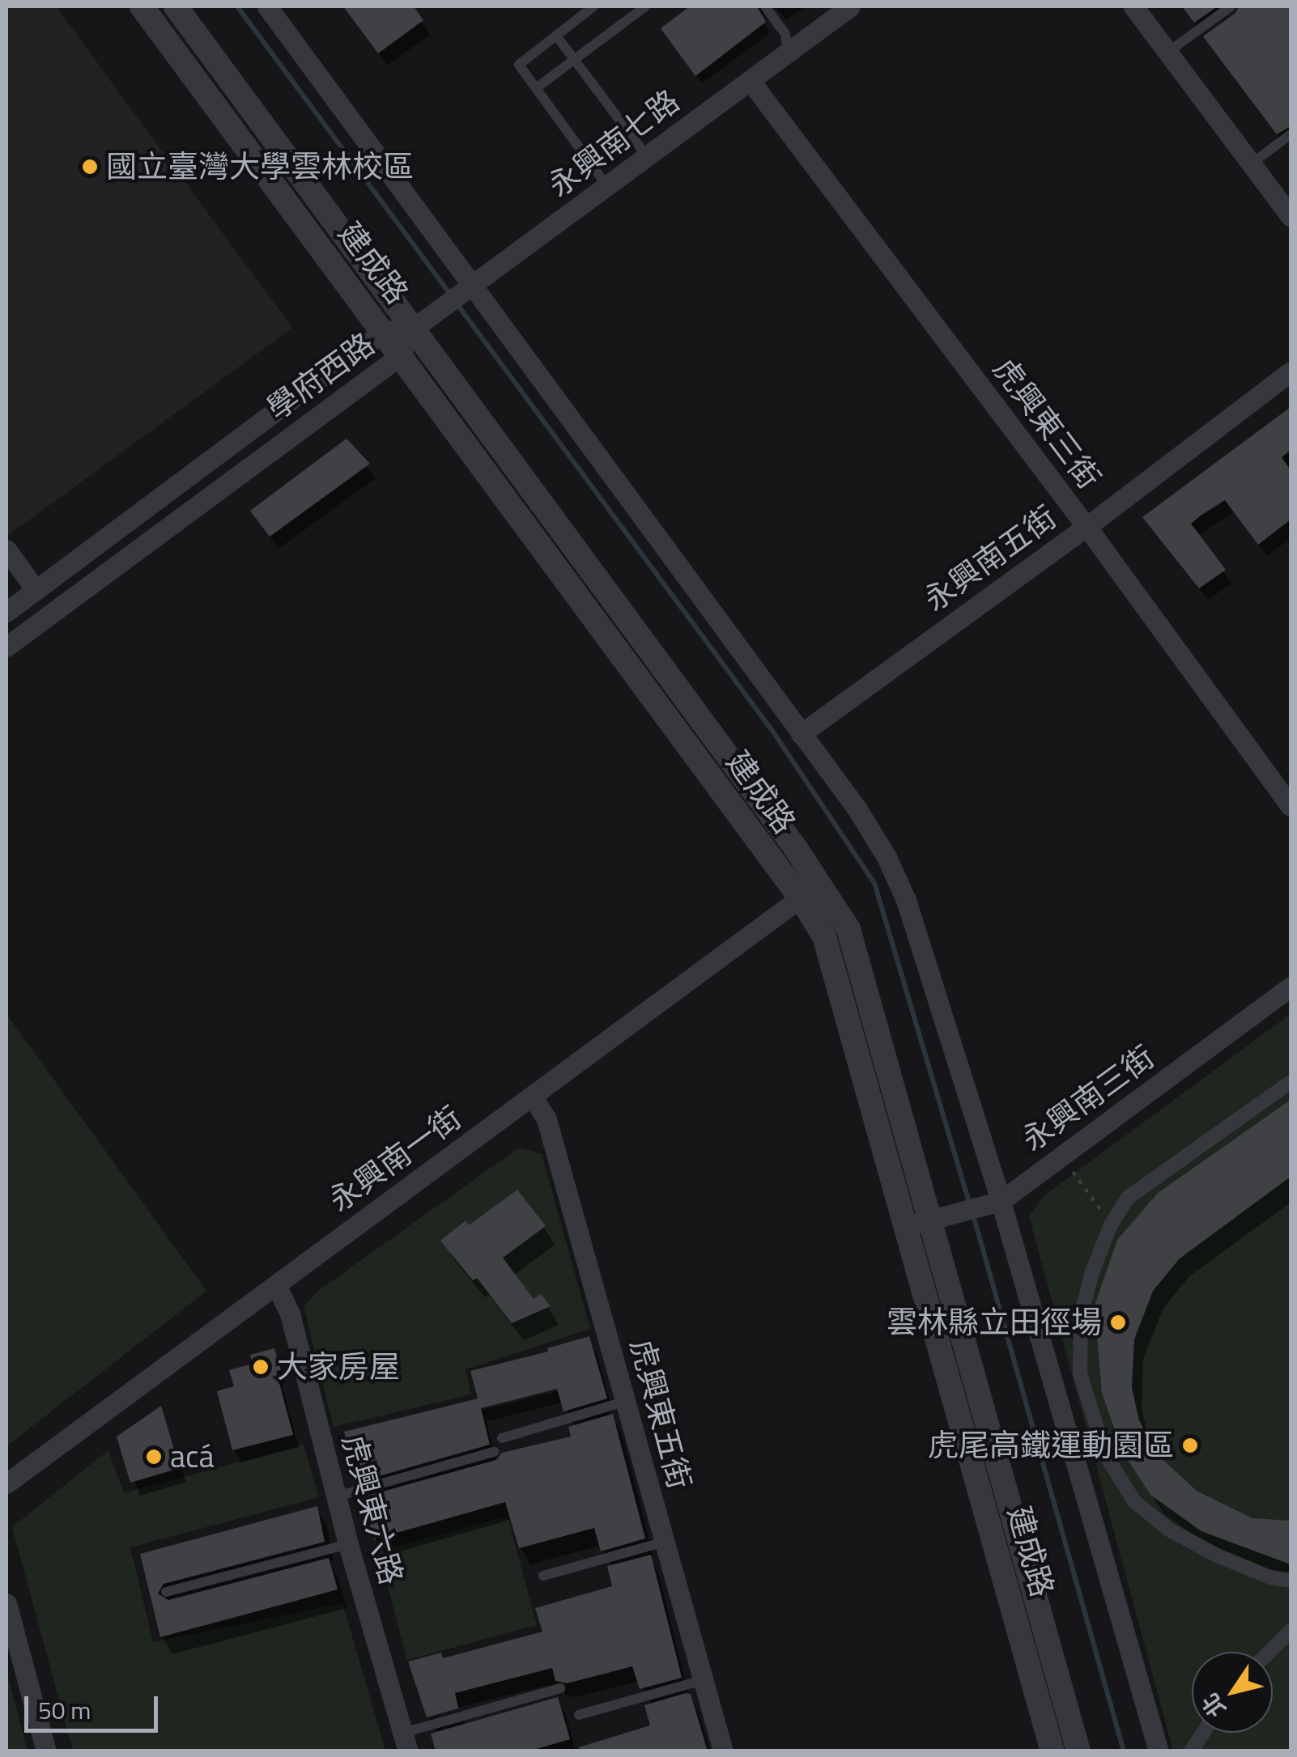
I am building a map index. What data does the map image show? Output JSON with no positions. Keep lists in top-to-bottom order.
{
  "streets": {
    "street": [
      "永興南七路",
      "建成路",
      "學府西路",
      "虎興東三街",
      "永興南五街",
      "永興南三街",
      "永興南一街",
      "虎興東五街",
      "虎興東六路"
    ]
  },
  "crossings": [
    ["永興南七路", "建成路"],
    ["永興南七路", "學府西路"],
    ["永興南七路", "虎興東三街"],
    ["建成路", "學府西路"],
    ["建成路", "永興南三街"],
    ["建成路", "永興南一街"],
    ["虎興東三街", "永興南五街"],
    ["永興南一街", "虎興東五街"],
    ["永興南一街", "虎興東六路"]
  ],
  "places": [
    "國立臺灣大學雲林校區",
    "雲林縣立田徑場",
    "大家房屋",
    "虎尾高鐵運動園區",
    "acá"
  ],
  "scale_bar": "50 m",
  "north": "bottom left"
}
